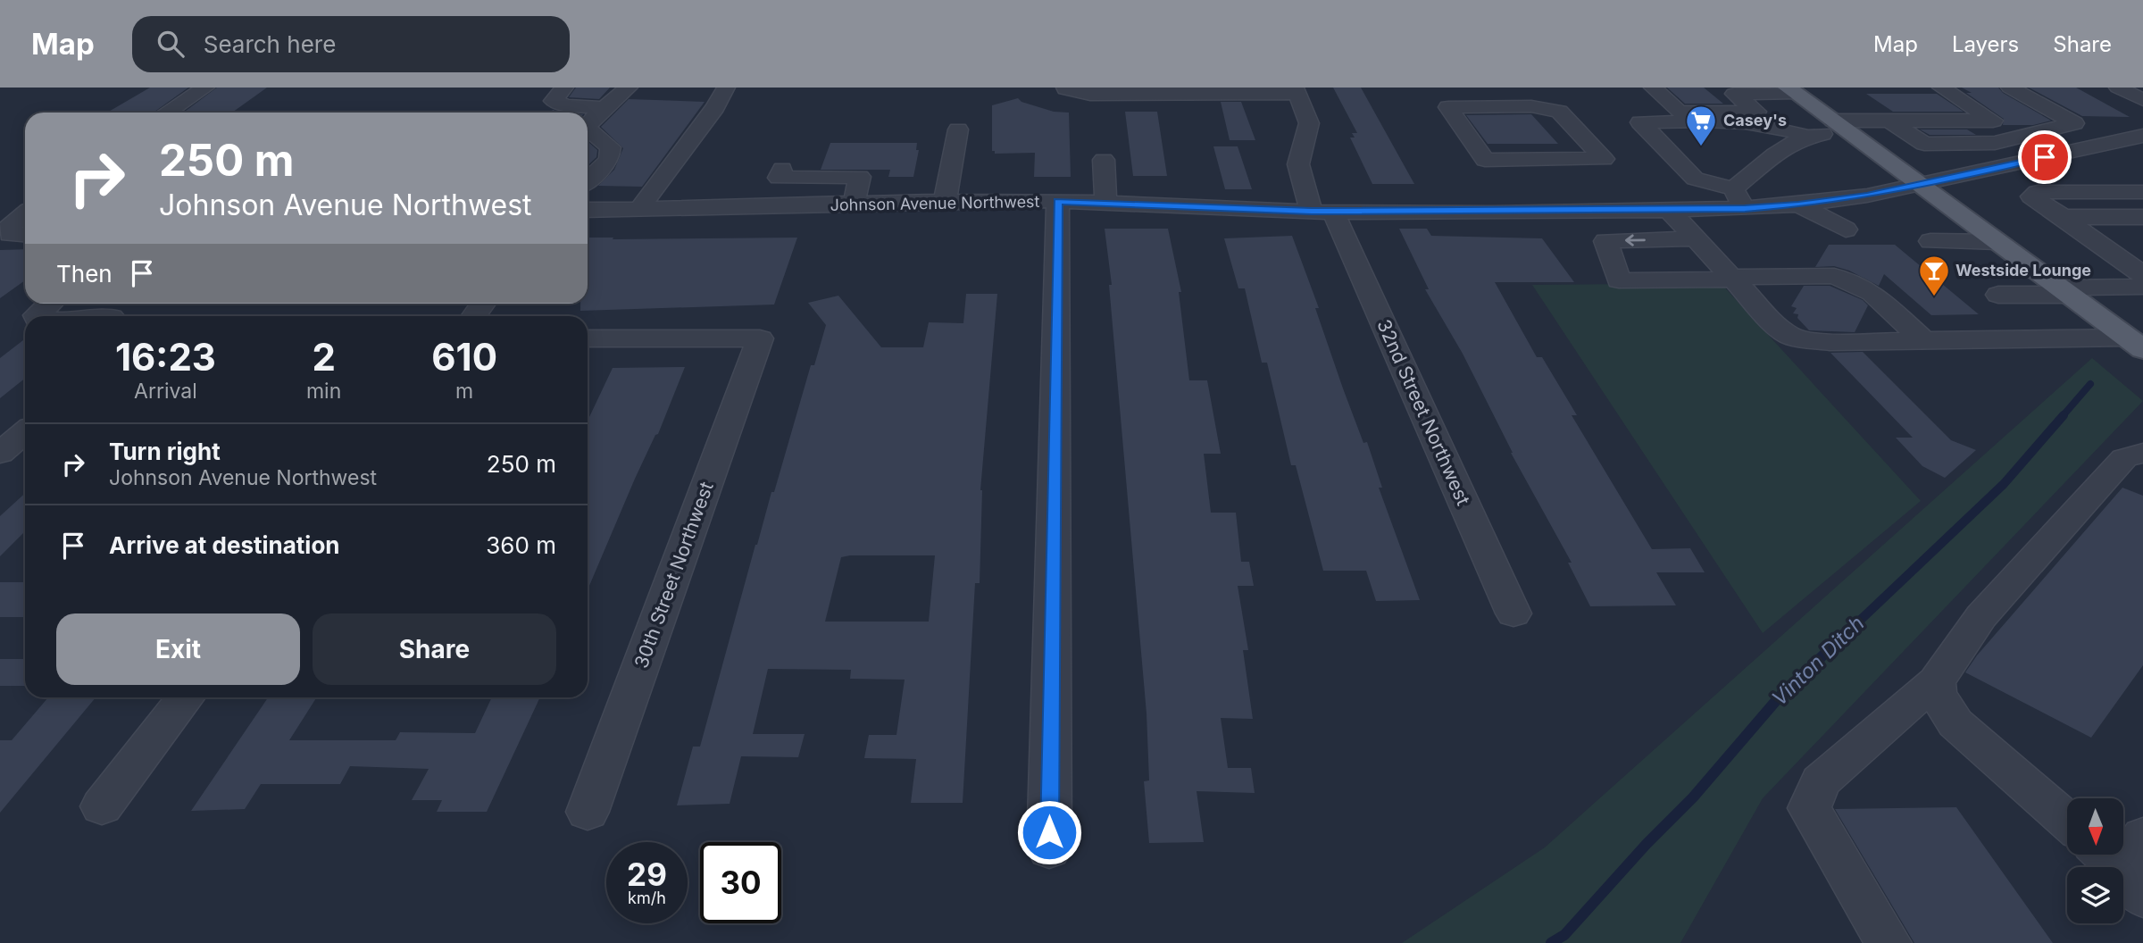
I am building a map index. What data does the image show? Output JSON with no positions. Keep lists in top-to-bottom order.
{
  "streets": {
    "street": ["Johnson Avenue Northwest", "32nd Street Northwest", "30th Street Northwest"]
  },
  "crossings": [
    ["Johnson Avenue Northwest", "32nd Street Northwest"]
  ],
  "water": ["Vinton Ditch"],
  "places": {
    "supermarket": ["Casey's"],
    "bar": ["Westside Lounge"]
  },
  "north": "bottom",
  "page": {
    "header": "Map",
    "search": "Search here",
    "nav": ["Map", "Layers", "Share"],
    "turn": ["250 m", "Johnson Avenue Northwest"],
    "then": "Then",
    "eta": [
      "16:23",
      "Arrival",
      "2",
      "min",
      "610",
      "m"
    ],
    "list": [
      {
        "name": "Turn right",
        "note": "Johnson Avenue Northwest",
        "value": "250 m"
      },
      {
        "name": "Arrive at destination",
        "value": "360 m"
      }
    ],
    "buttons": ["Exit", "Share"],
    "speed": "29 km/h",
    "limit": "30"
  }
}
